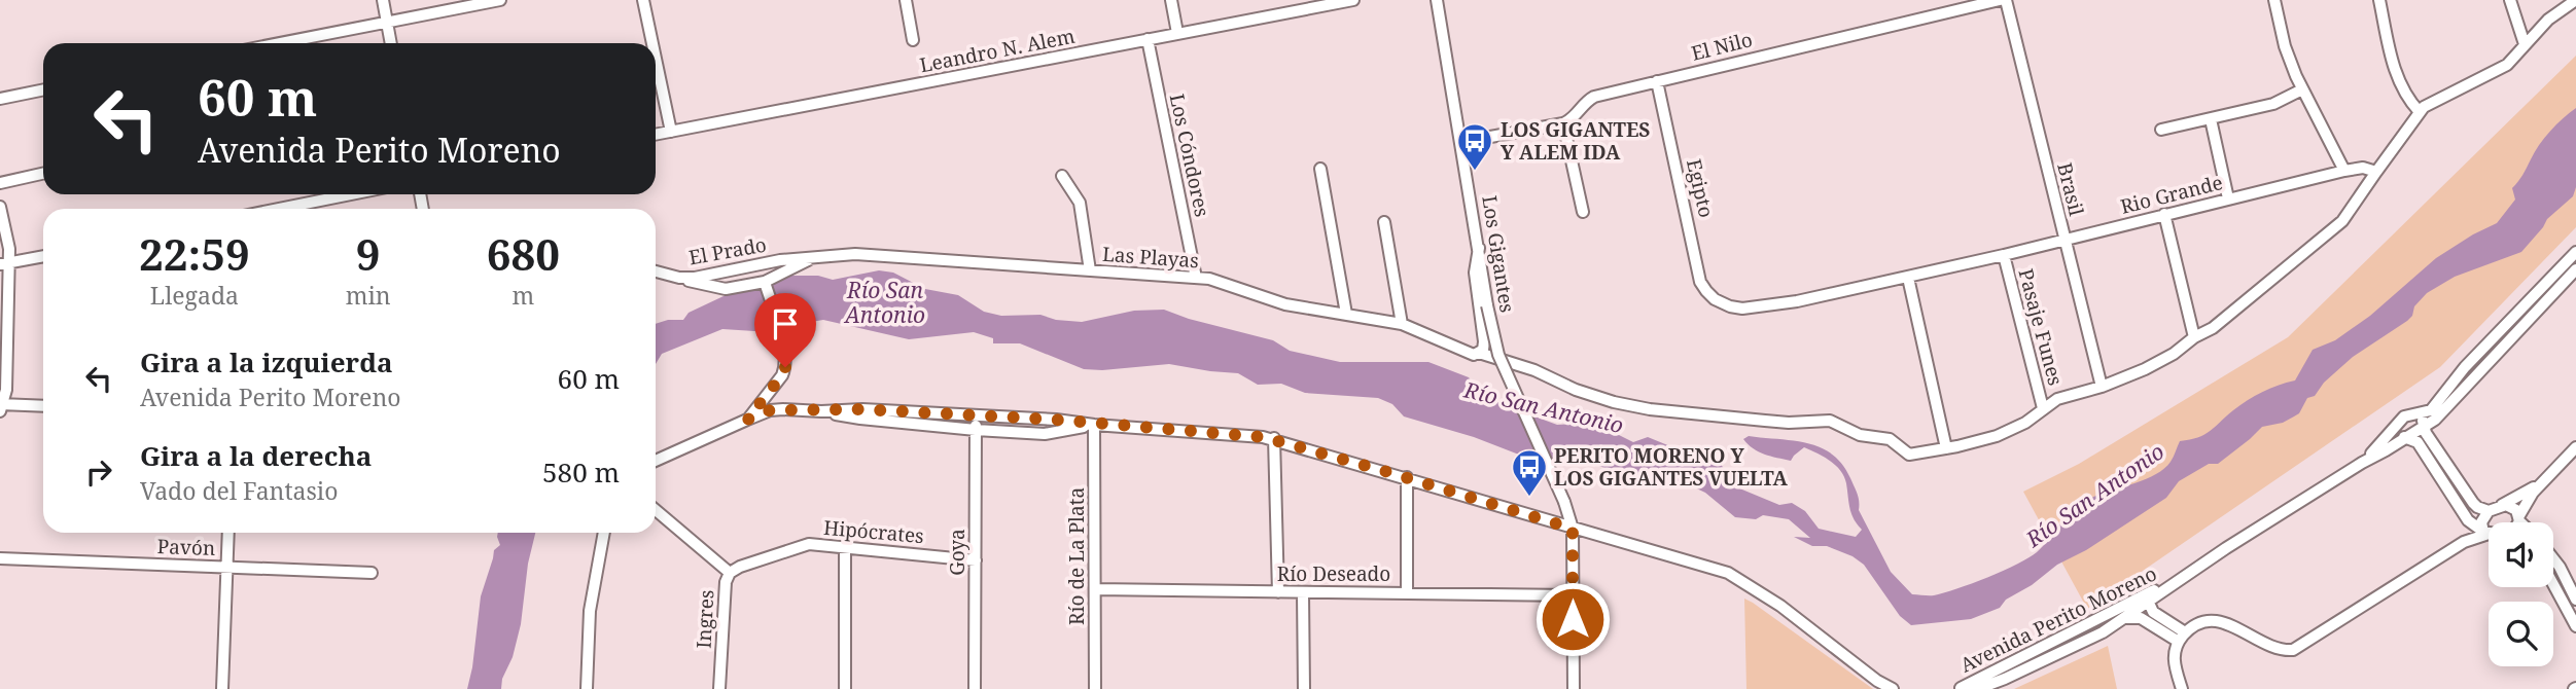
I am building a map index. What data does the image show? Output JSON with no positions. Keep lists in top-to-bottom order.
{
  "streets": {
    "street": [
      "El Nilo",
      "Leandro N. Alem",
      "Los Cóndores",
      "Egipto",
      "Brasil",
      "Rio Grande",
      "El Prado",
      "Los Gigantes",
      "Las Playas",
      "Pasaje Funes",
      "Hipócrates",
      "Pavón",
      "Goya",
      "Río de La Plata",
      "Río Deseado",
      "Ingres",
      "Avenida Perito Moreno"
    ]
  },
  "crossings": [
    ["El Nilo", "Egipto"],
    ["Leandro N. Alem", "Los Cóndores"],
    ["Los Cóndores", "Las Playas"],
    ["Egipto", "Rio Grande"],
    ["Brasil", "Rio Grande"],
    ["Brasil", "Las Playas"],
    ["Rio Grande", "Las Playas"],
    ["Rio Grande", "Pasaje Funes"],
    ["El Prado", "Las Playas"],
    ["Los Gigantes", "Río Deseado"],
    ["Las Playas", "Pasaje Funes"],
    ["Hipócrates", "Goya"],
    ["Hipócrates", "Ingres"],
    ["Río de La Plata", "Río Deseado"]
  ],
  "water": ["Río San Antonio"],
  "places": {
    "bus stop": ["LOS GIGANTES Y ALEM IDA", "PERITO MORENO Y LOS GIGANTES VUELTA"]
  },
  "page": {
    "turn": ["60 m", "Avenida Perito Moreno"],
    "eta": [
      "22:59",
      "Llegada",
      "9",
      "min",
      "680",
      "m"
    ],
    "list": [
      {
        "name": "Gira a la izquierda",
        "note": "Avenida Perito Moreno",
        "value": "60 m"
      },
      {
        "name": "Gira a la derecha",
        "note": "Vado del Fantasio",
        "value": "580 m"
      }
    ]
  }
}
